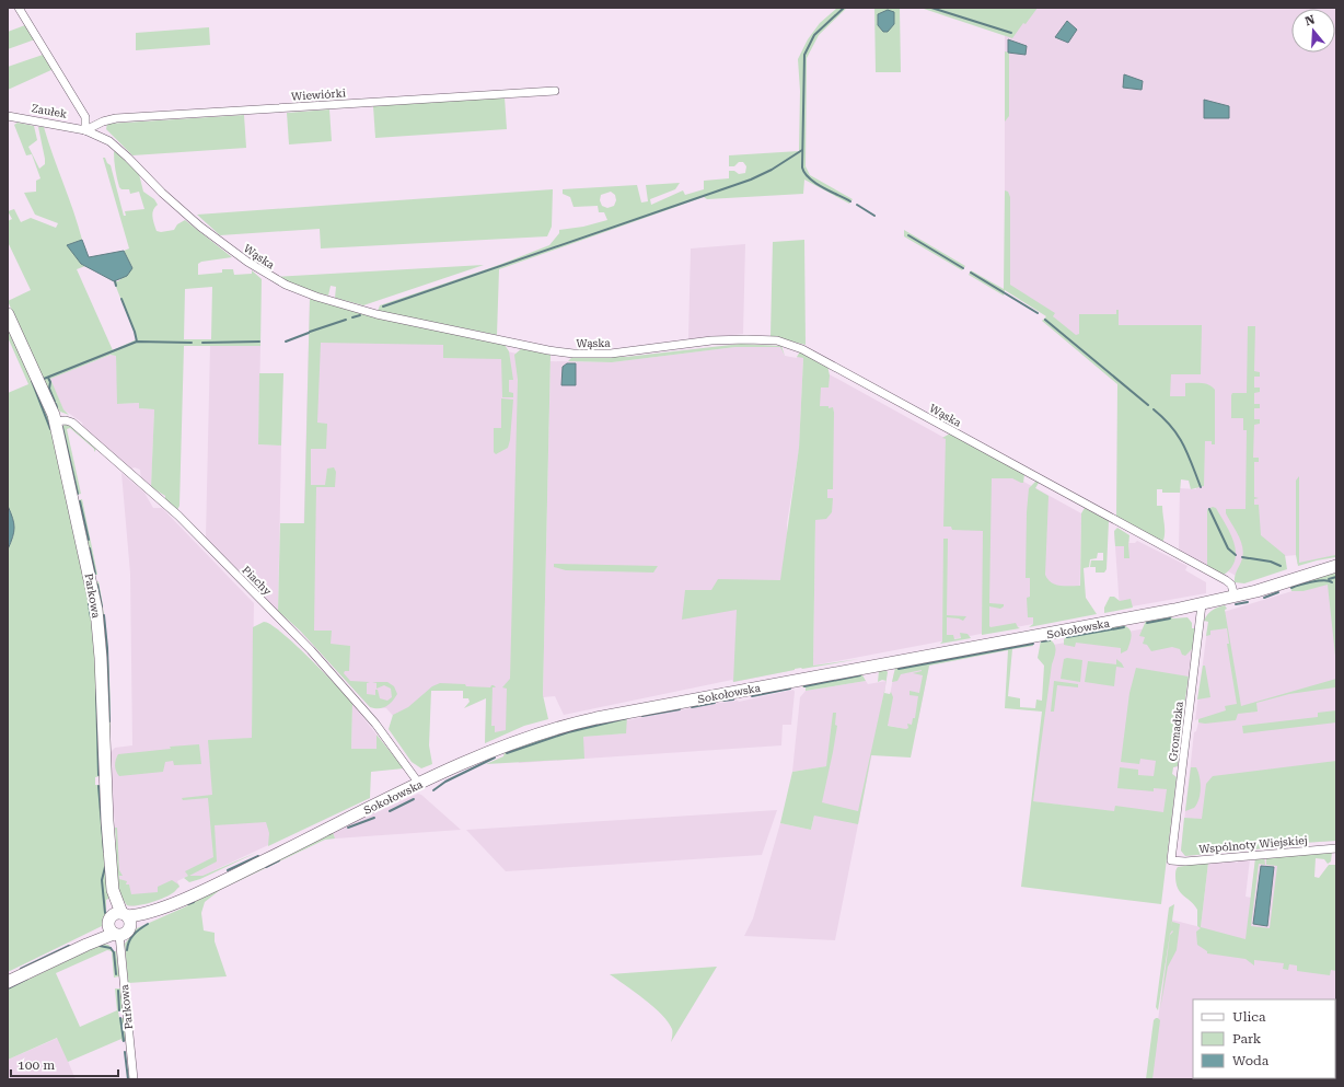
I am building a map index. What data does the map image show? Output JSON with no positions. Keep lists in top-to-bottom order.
{
  "streets": {
    "street": [
      "Wiewiórki",
      "Zaułek",
      "Wąska",
      "Piachy",
      "Parkowa",
      "Sokołowska",
      "Gromadzka",
      "Wspólnoty Wiejskiej"
    ]
  },
  "crossings": [
    ["Wiewiórki", "Zaułek"],
    ["Wiewiórki", "Wąska"],
    ["Zaułek", "Wąska"],
    ["Wąska", "Sokołowska"],
    ["Piachy", "Parkowa"],
    ["Piachy", "Sokołowska"],
    ["Parkowa", "Sokołowska"],
    ["Sokołowska", "Gromadzka"],
    ["Gromadzka", "Wspólnoty Wiejskiej"]
  ],
  "legend": ["Ulica", "Park", "Woda"],
  "scale_bar": "100 m",
  "north": "top"
}
